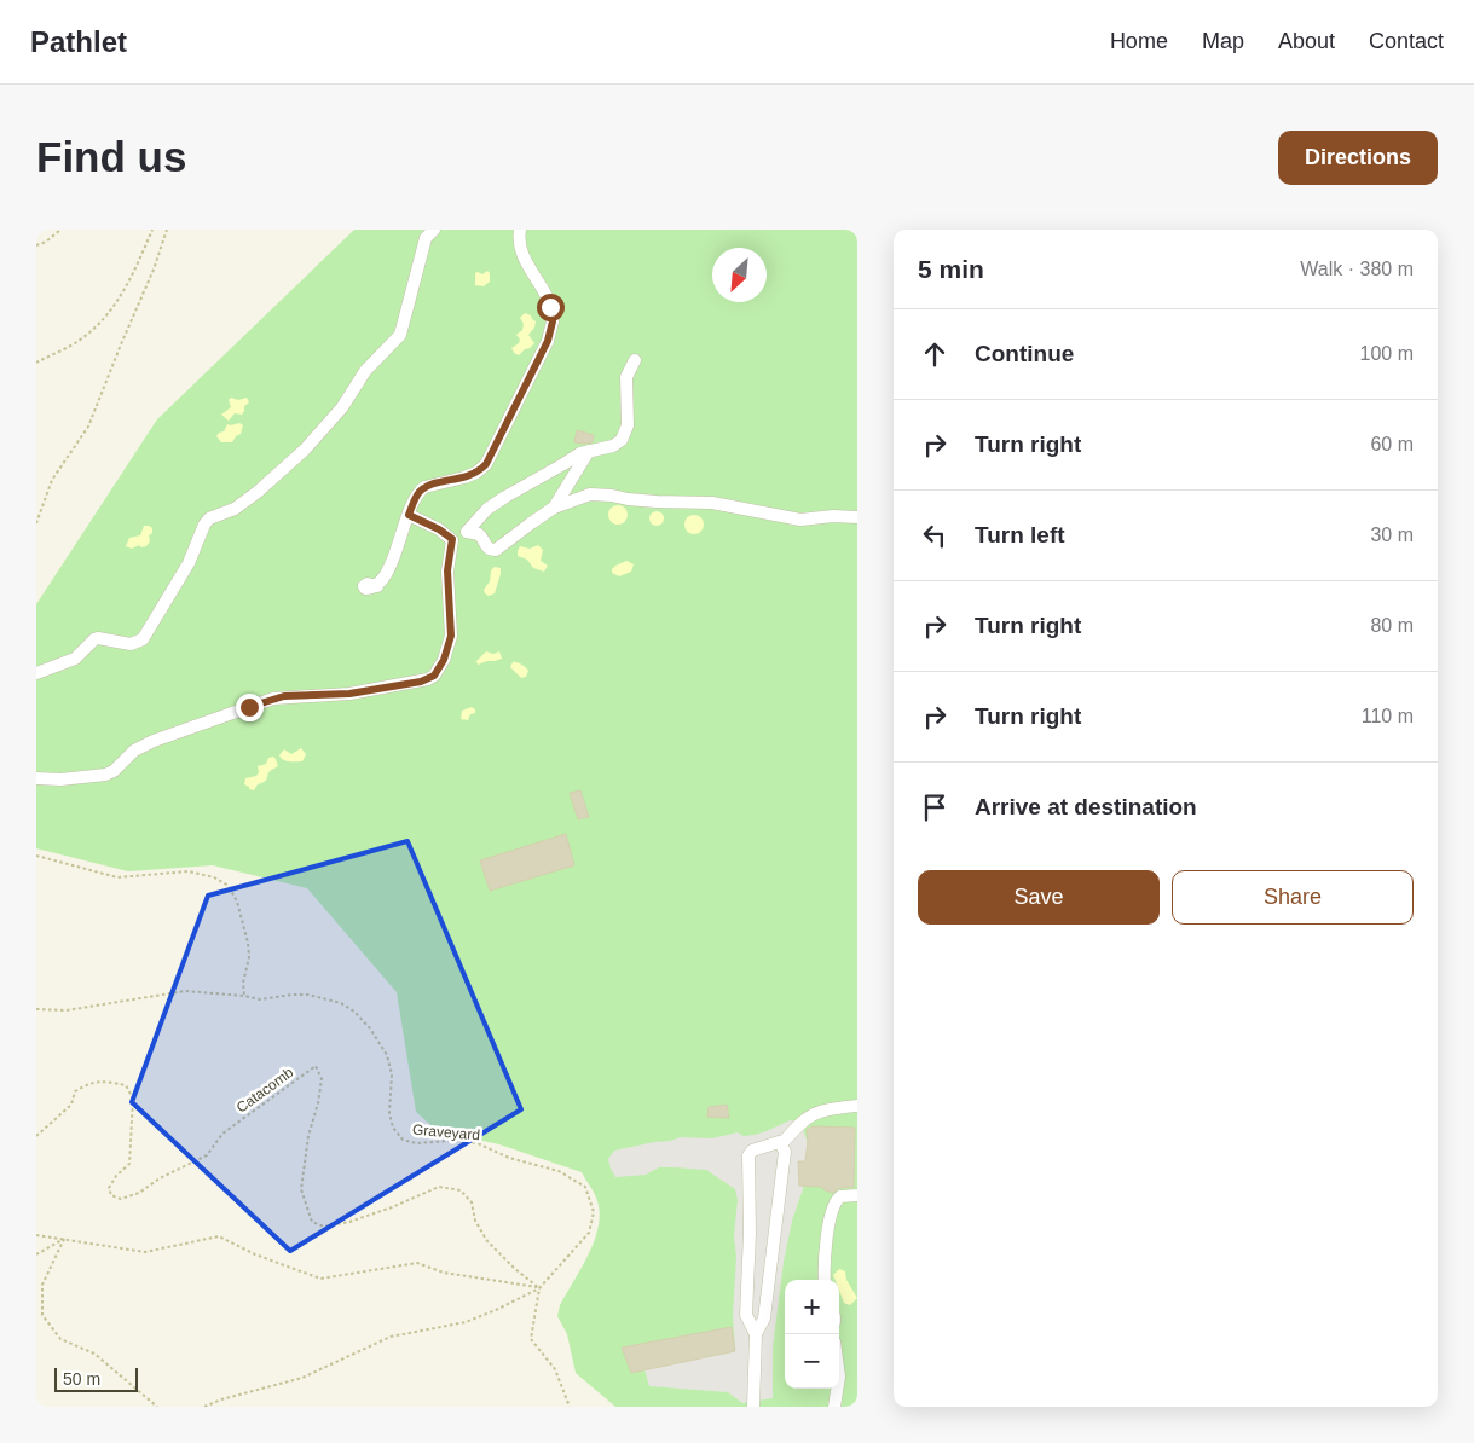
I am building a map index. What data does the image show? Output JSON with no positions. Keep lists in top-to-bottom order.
{
  "streets": {
    "path": ["Catacomb", "Graveyard"]
  },
  "crossings": [
    ["Catacomb", "Graveyard"]
  ],
  "scale_bar": "50 m",
  "north": "bottom left",
  "page": {
    "header": "Pathlet",
    "nav": [
      "Home",
      "Map",
      "About",
      "Contact"
    ],
    "buttons": [
      "Directions",
      ["Save", "Share"]
    ],
    "title": "Find us",
    "heading": ["5 min", "Walk · 380 m"],
    "list": [
      ["Continue", "100 m"],
      ["Turn right", "60 m"],
      ["Turn left", "30 m"],
      ["Turn right", "80 m"],
      ["Turn right", "110 m"],
      "Arrive at destination"
    ],
    "map_buttons": ["+", "−"],
    "scale": "50 m"
  }
}
